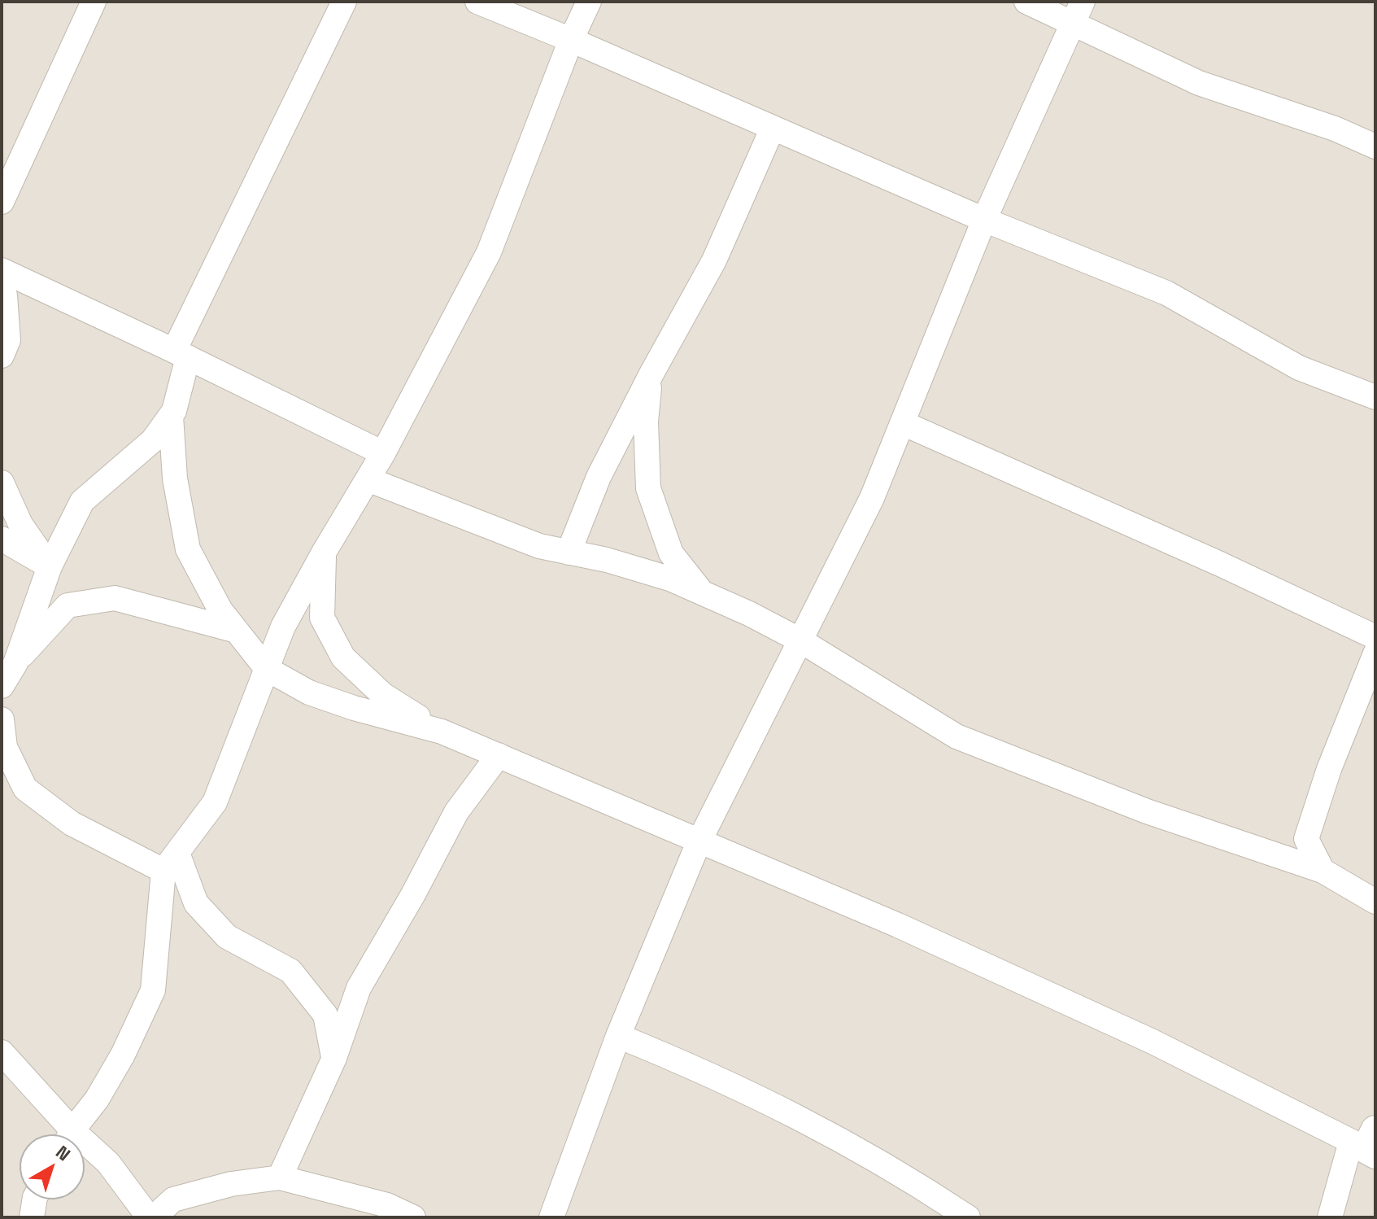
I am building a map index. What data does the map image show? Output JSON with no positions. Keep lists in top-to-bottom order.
{
  "north": "top right"
}
